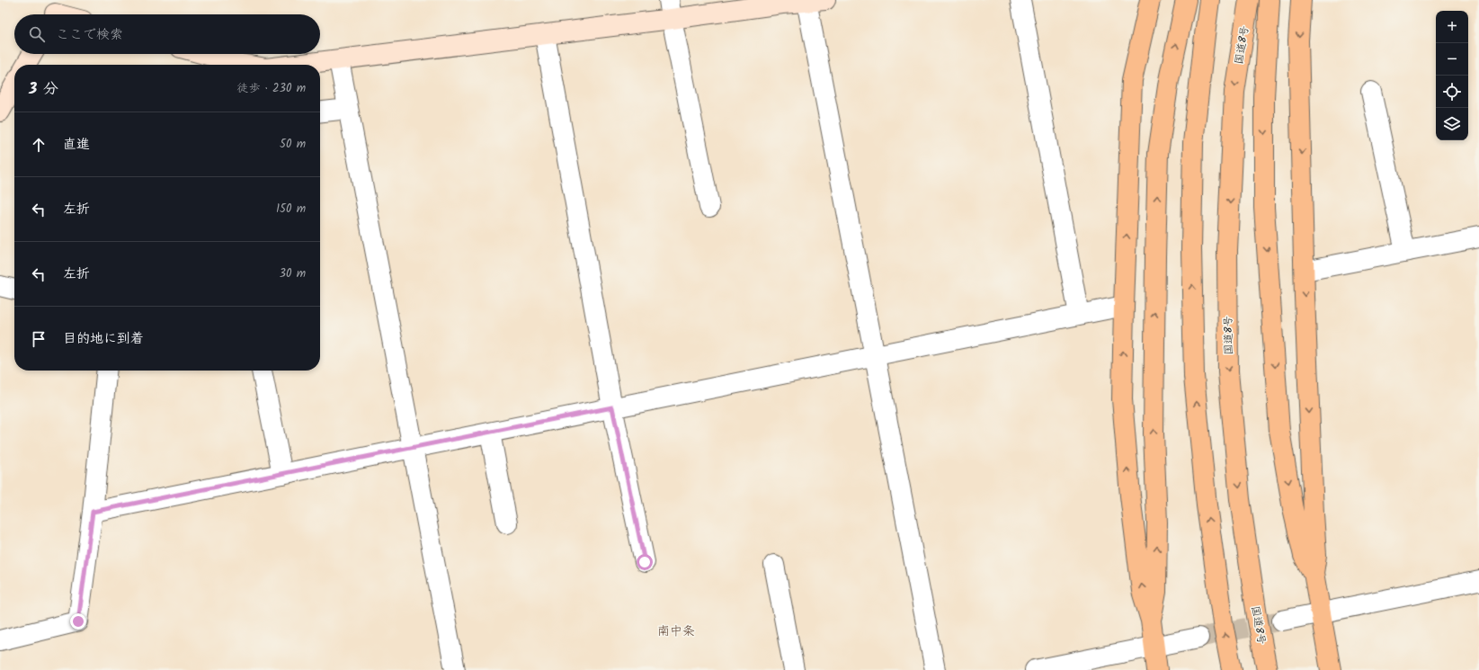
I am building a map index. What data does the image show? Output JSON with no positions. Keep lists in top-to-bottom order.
{
  "streets": {
    "highway": ["国道8号"]
  },
  "districts": ["南中条"],
  "page": {
    "map_buttons": ["+", "−"],
    "search": "ここで検索",
    "heading": ["3 分", "徒歩 · 230 m"],
    "list": [
      ["直進", "50 m"],
      ["左折", "150 m"],
      ["左折", "30 m"],
      "目的地に到着"
    ]
  }
}
